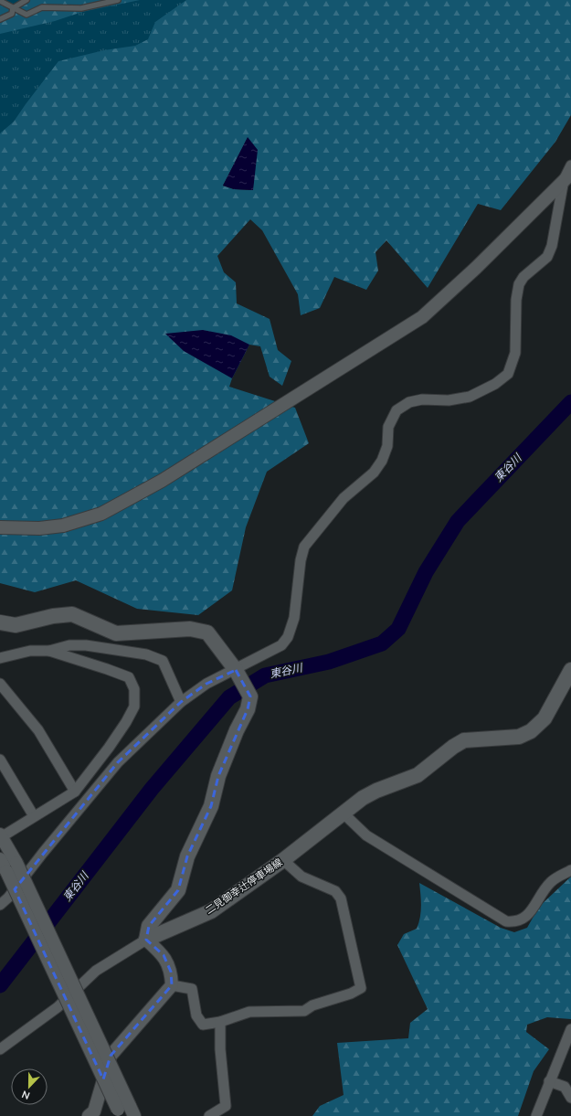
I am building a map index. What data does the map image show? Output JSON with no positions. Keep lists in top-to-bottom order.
{
  "streets": {
    "main road": ["二見御幸辻停車場線"]
  },
  "water": ["東谷川"],
  "north": "bottom"
}
